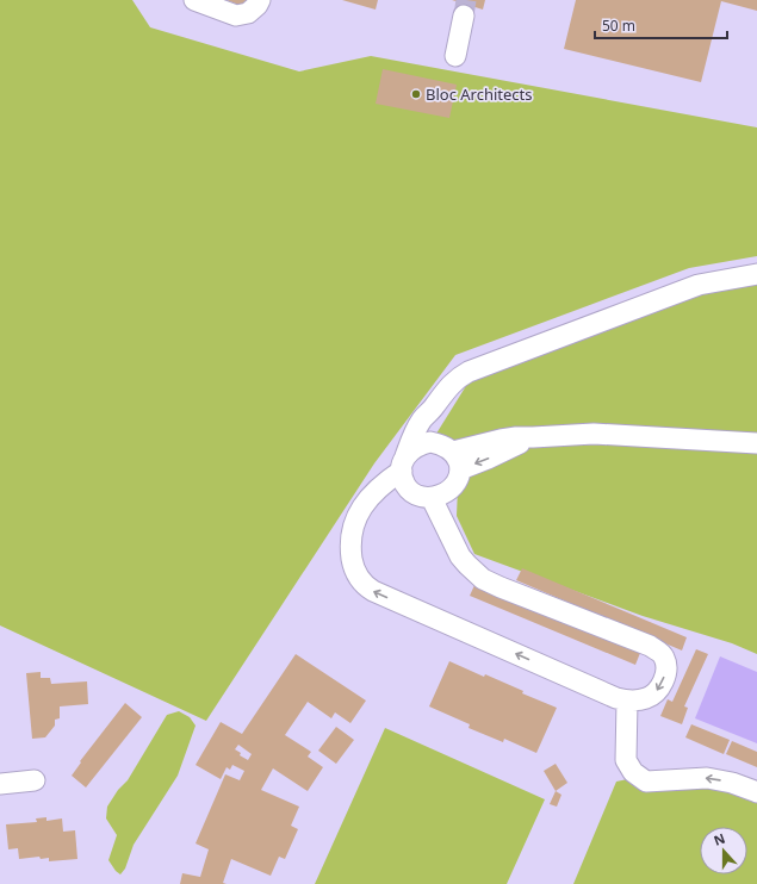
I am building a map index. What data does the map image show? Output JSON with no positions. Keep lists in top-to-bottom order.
{
  "places": ["Bloc Architects"],
  "scale_bar": "50 m",
  "north": "top"
}
